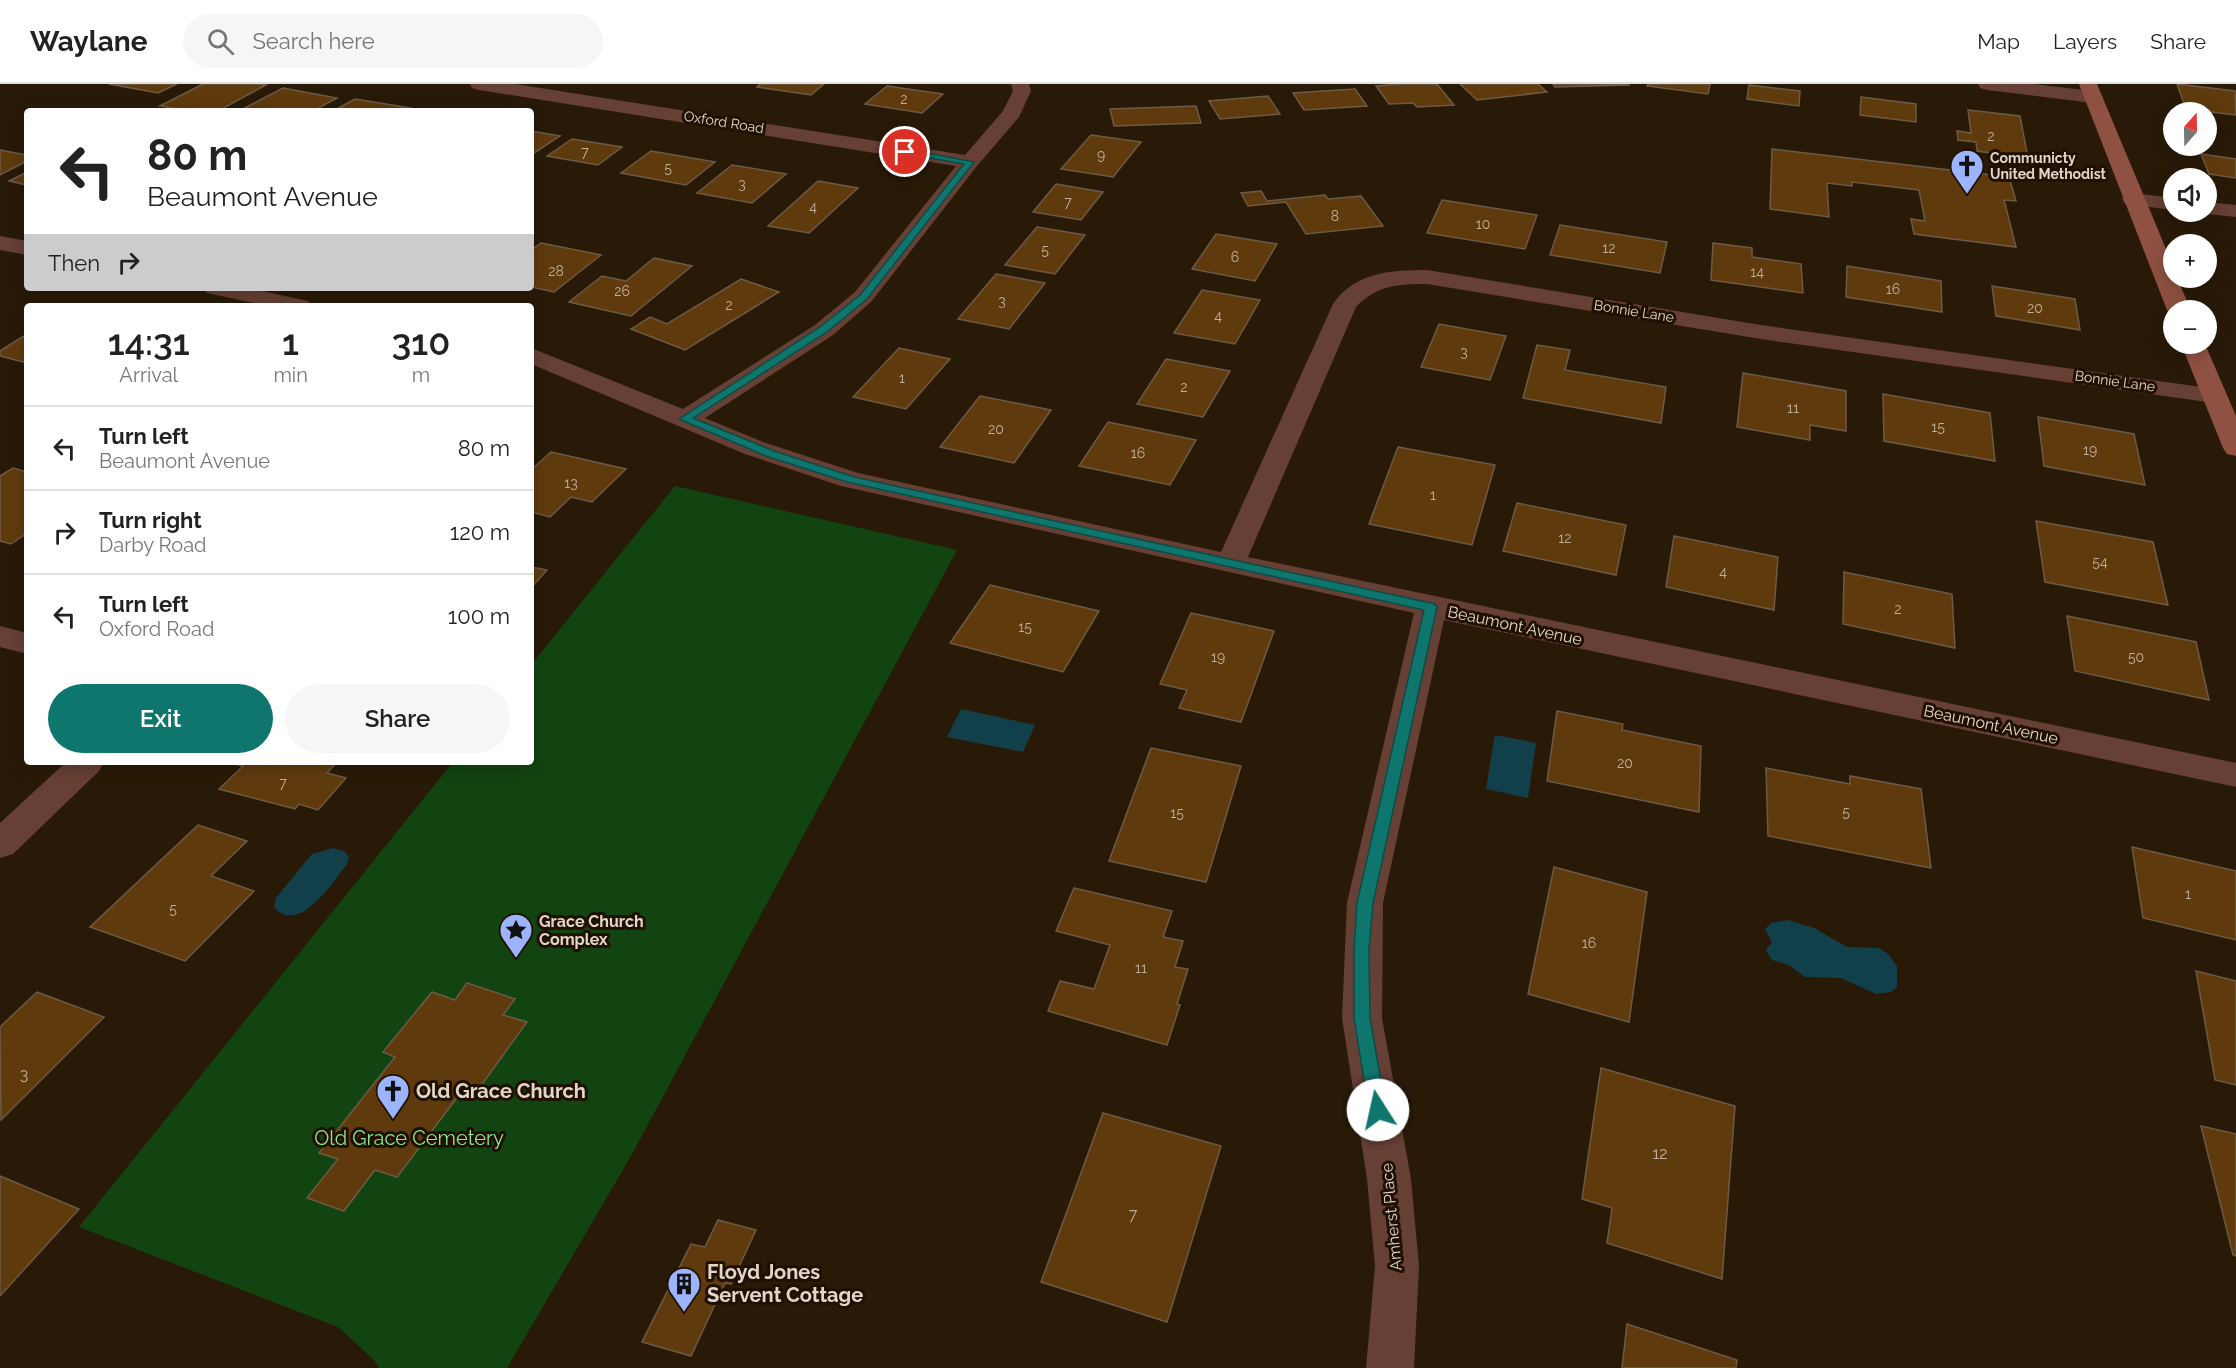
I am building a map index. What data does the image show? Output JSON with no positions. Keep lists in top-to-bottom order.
{
  "streets": {
    "street": [
      "Oxford Road",
      "Bonnie Lane",
      "Beaumont Avenue",
      "Amherst Place"
    ]
  },
  "crossings": [
    ["Bonnie Lane", "Beaumont Avenue"],
    ["Beaumont Avenue", "Amherst Place"]
  ],
  "parks": ["Old Grace Cemetery"],
  "places": {
    "church": ["Communicty United Methodist", "Old Grace Church"],
    "place": ["Grace Church Complex"],
    "building": ["Floyd Jones Servent Cottage"]
  },
  "house_numbers": [
    "2",
    "2",
    "7",
    "9",
    "5",
    "3",
    "7",
    "4",
    "8",
    "10",
    "12",
    "5",
    "6",
    "28",
    "14",
    "16",
    "26",
    "3",
    "2",
    "20",
    "4",
    "3",
    "1",
    "2",
    "11",
    "15",
    "20",
    "19",
    "16",
    "13",
    "1",
    "12",
    "54",
    "4",
    "2",
    "15",
    "19",
    "50",
    "20",
    "7",
    "5",
    "15",
    "1",
    "5",
    "16",
    "11",
    "3",
    "12",
    "7"
  ],
  "north": "top",
  "page": {
    "header": "Waylane",
    "search": "Search here",
    "nav": ["Map", "Layers", "Share"],
    "map_buttons": ["+", "−"],
    "turn": ["80 m", "Beaumont Avenue"],
    "then": "Then",
    "eta": [
      "14:31",
      "Arrival",
      "1",
      "min",
      "310",
      "m"
    ],
    "list": [
      {
        "name": "Turn left",
        "note": "Beaumont Avenue",
        "value": "80 m"
      },
      {
        "name": "Turn right",
        "note": "Darby Road",
        "value": "120 m"
      },
      {
        "name": "Turn left",
        "note": "Oxford Road",
        "value": "100 m"
      }
    ],
    "buttons": ["Exit", "Share"]
  }
}
